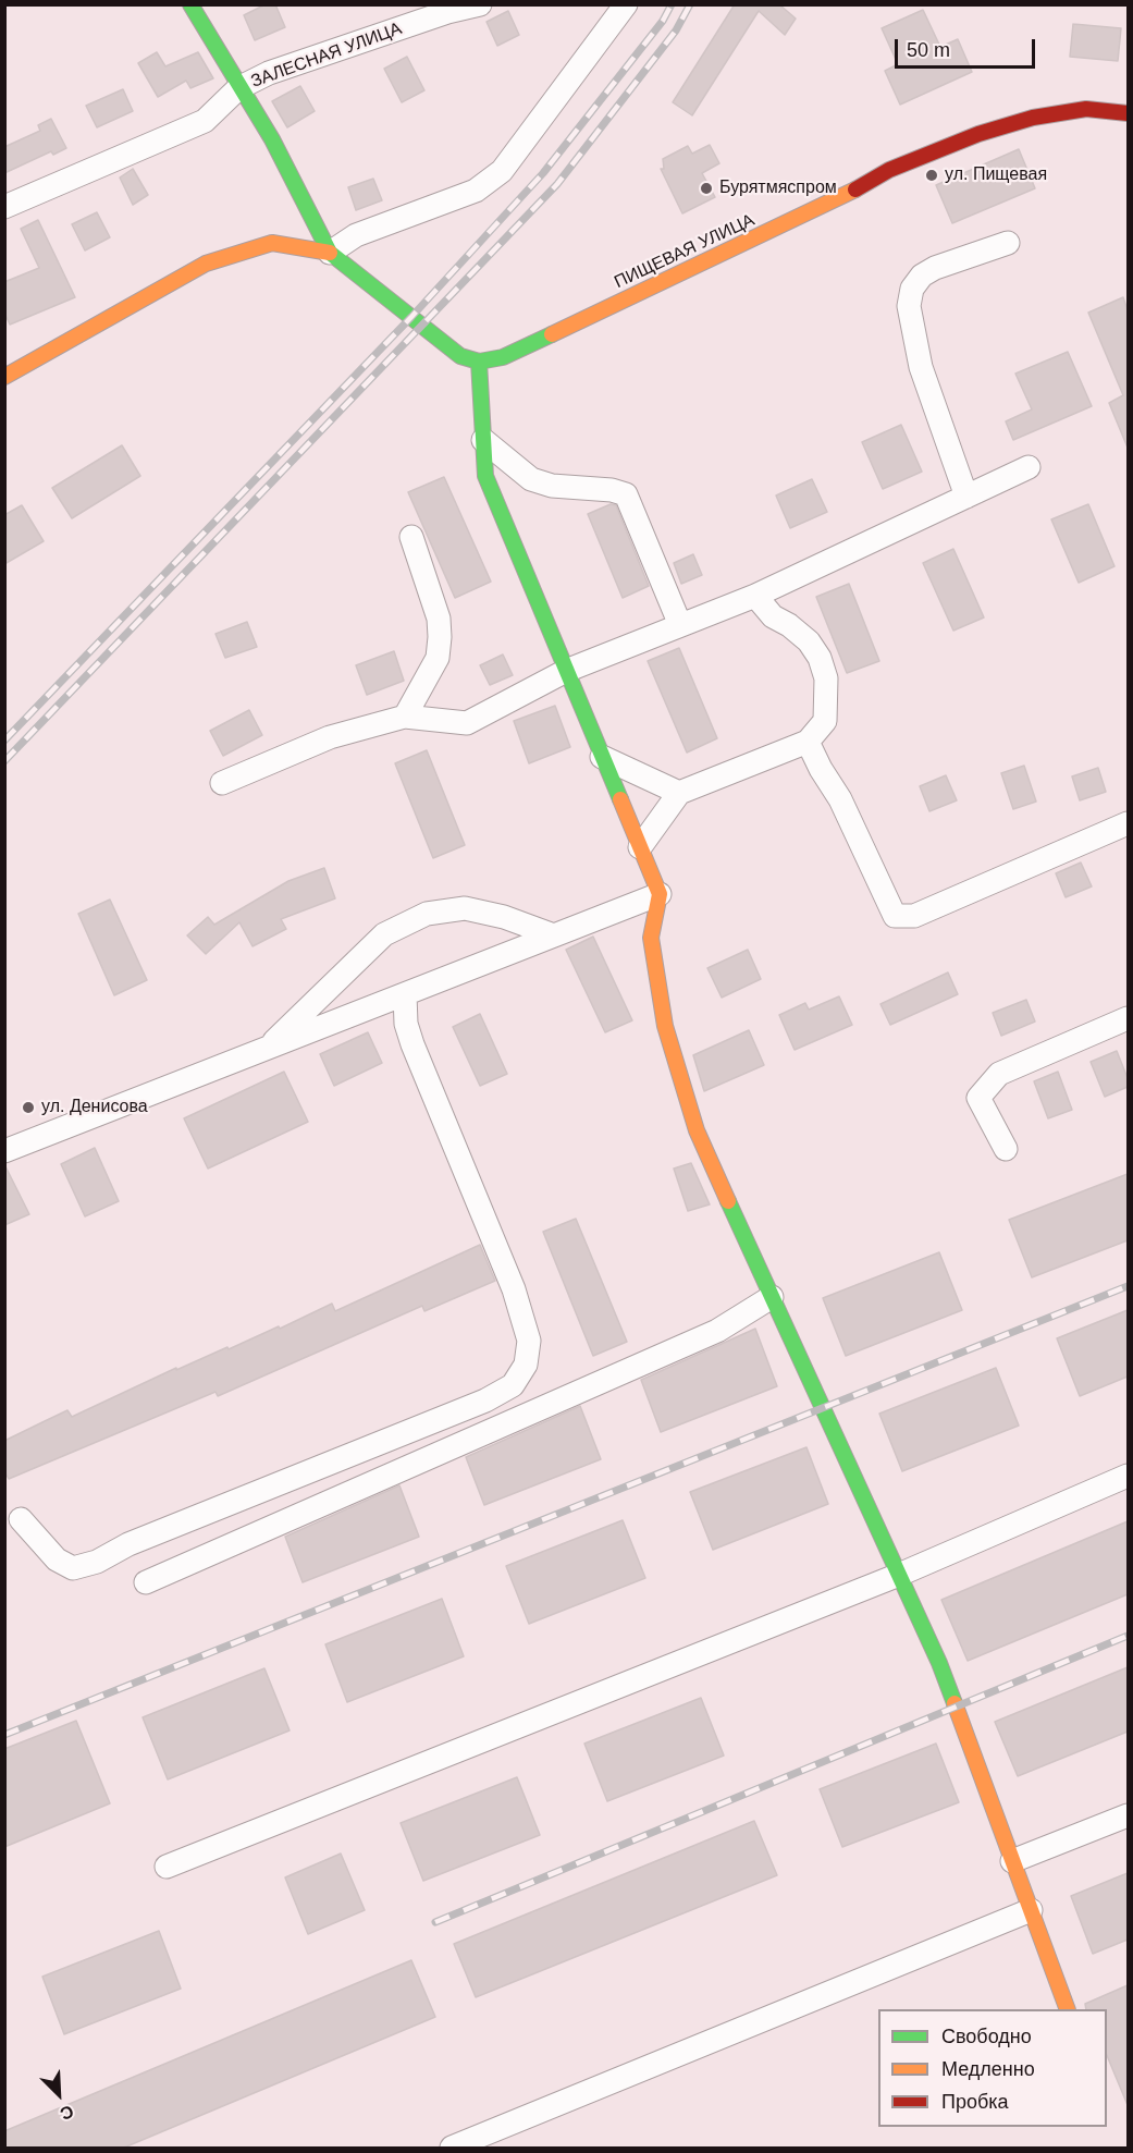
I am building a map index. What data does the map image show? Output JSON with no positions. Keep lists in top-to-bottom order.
{
  "streets": {
    "street": ["ЗАЛЕСНАЯ УЛИЦА", "ПИЩЕВАЯ УЛИЦА"]
  },
  "places": ["ул. Пищевая", "Бурятмяспром", "ул. Денисова"],
  "legend": ["Свободно", "Медленно", "Пробка"],
  "scale_bar": "50 m",
  "north": "bottom right"
}
